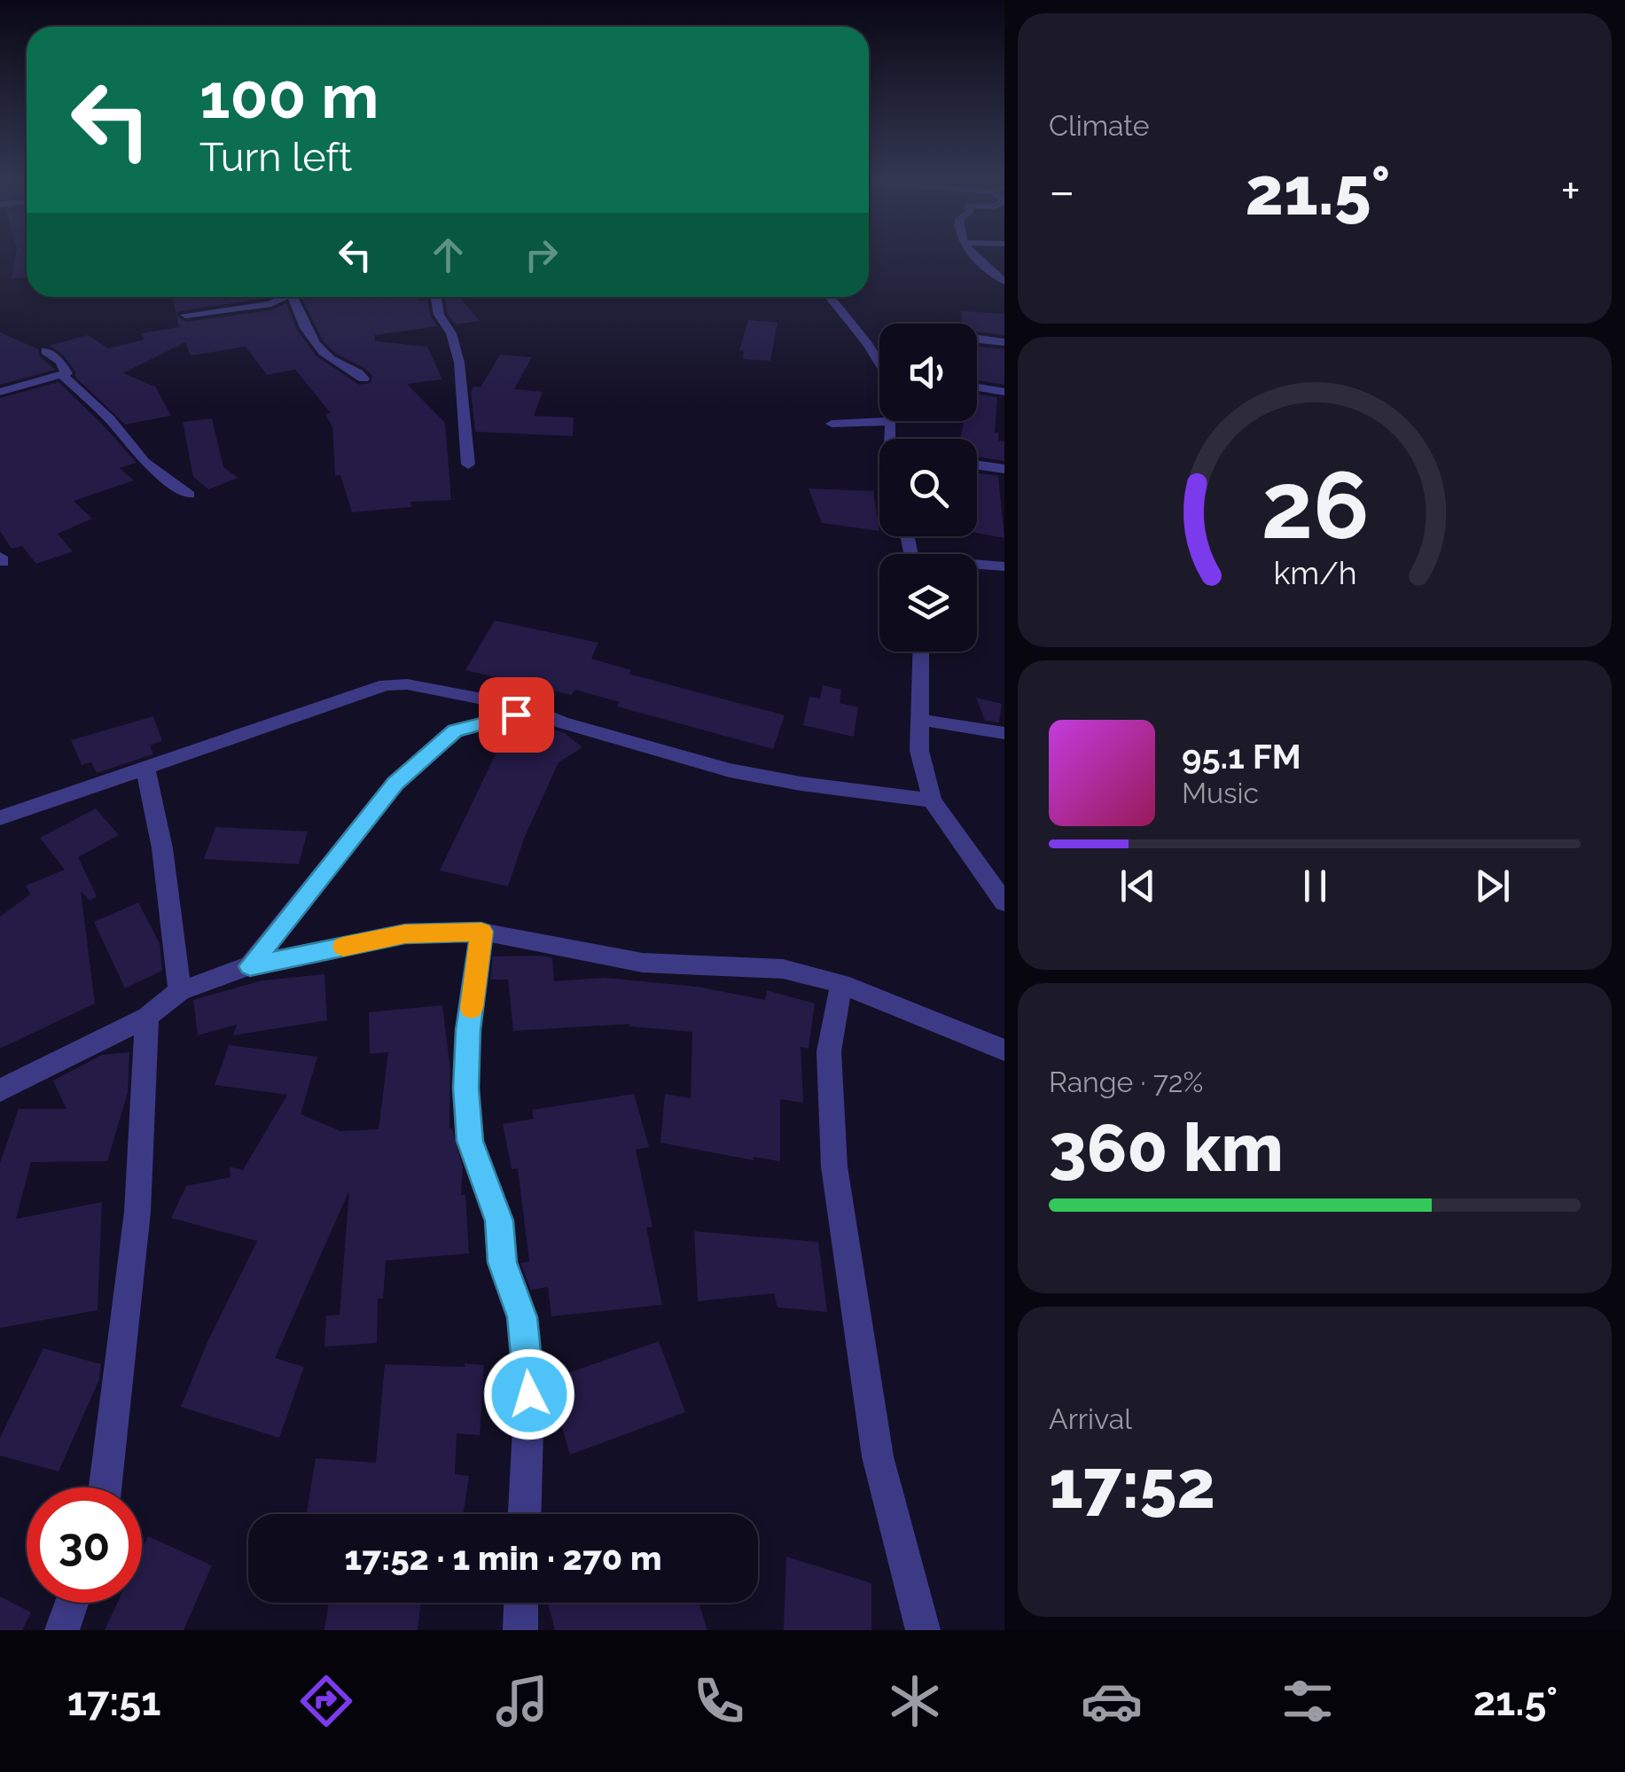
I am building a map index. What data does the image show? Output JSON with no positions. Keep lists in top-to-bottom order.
{
  "page": {
    "tile": [
      "Climate",
      ["Range · 72%", "360 km"],
      ["Arrival", "17:52"]
    ],
    "turn": ["100 m", "Turn left"],
    "heat": ["−", "21.5°", "+"],
    "song": ["95.1 FM", "Music"],
    "limit": "30",
    "trip": "17:52 · 1 min · 270 m",
    "tabs": ["17:51", "21.5°"],
    "gauge": ["26", "km/h"]
  }
}
